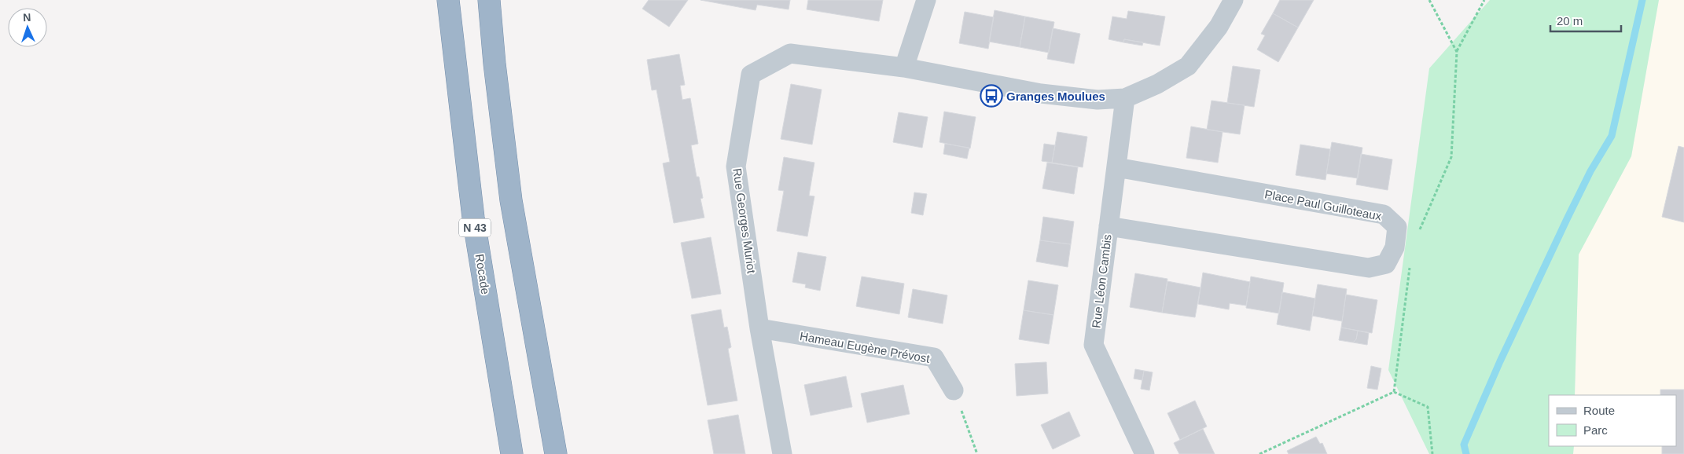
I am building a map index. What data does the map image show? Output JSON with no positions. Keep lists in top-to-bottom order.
{
  "streets": {
    "highway": ["N 43", "Rocade"],
    "street": [
      "Place Paul Guilloteaux",
      "Rue Georges Muriot",
      "Rue Léon Cambis",
      "Hameau Eugène Prévost"
    ]
  },
  "crossings": [
    ["Place Paul Guilloteaux", "Rue Léon Cambis"],
    ["Rue Georges Muriot", "Hameau Eugène Prévost"]
  ],
  "places": {
    "bus stop": ["Granges Moulues"]
  },
  "legend": ["Route", "Parc"],
  "scale_bar": "20 m",
  "north": "top"
}
